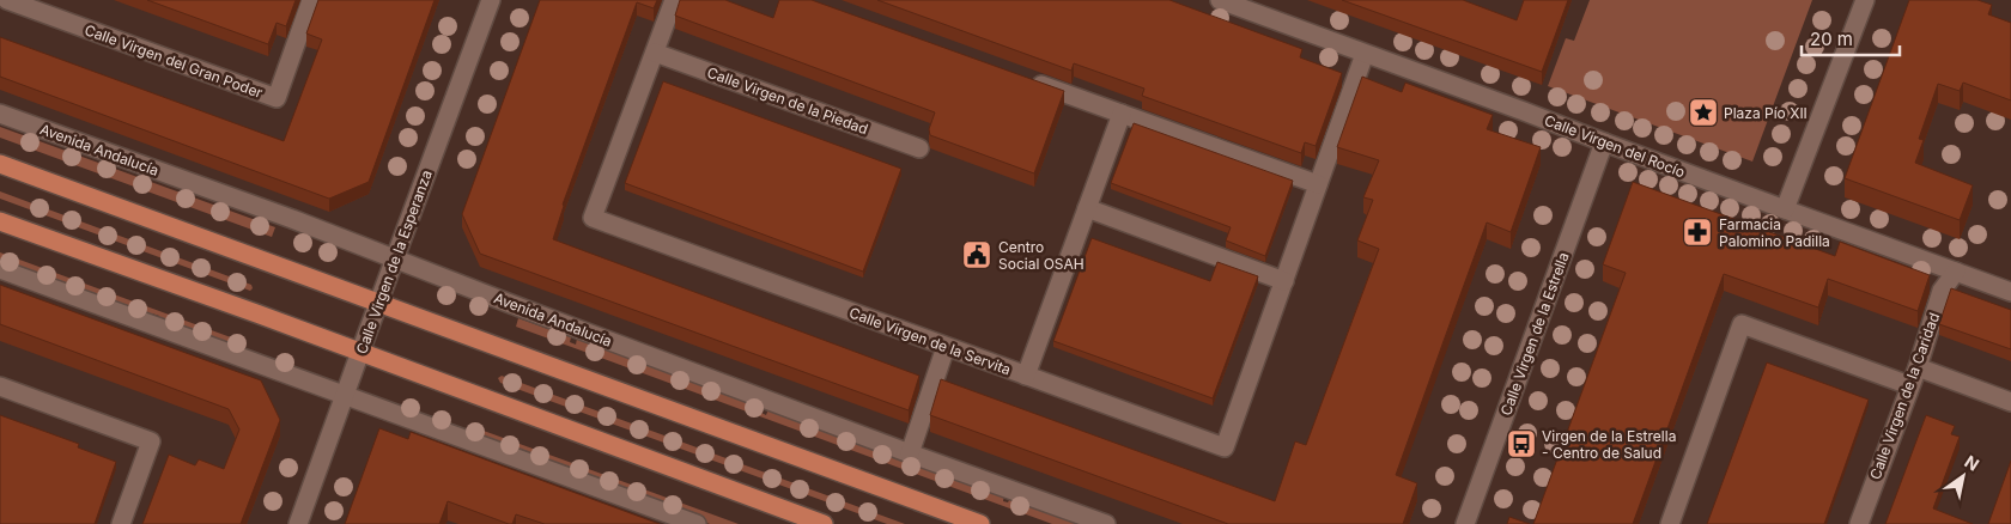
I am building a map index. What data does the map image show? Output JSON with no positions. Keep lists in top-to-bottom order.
{
  "streets": {
    "street": [
      "Calle Virgen del Gran Poder",
      "Calle Virgen de la Piedad",
      "Calle Virgen del Rocío",
      "Avenida Andalucía",
      "Calle Virgen de la Esperanza",
      "Calle Virgen de la Estrella",
      "Calle Virgen de la Servita",
      "Calle Virgen de la Caridad"
    ]
  },
  "crossings": [
    ["Calle Virgen de la Piedad", "Calle Virgen de la Servita"],
    ["Calle Virgen del Rocío", "Calle Virgen de la Estrella"],
    ["Calle Virgen del Rocío", "Calle Virgen de la Servita"],
    ["Calle Virgen del Rocío", "Calle Virgen de la Caridad"],
    ["Avenida Andalucía", "Calle Virgen de la Esperanza"]
  ],
  "places": {
    "place": ["Plaza Pío XII"],
    "pharmacy": ["Farmacia Palomino Padilla"],
    "public building": ["Centro Social OSAH"],
    "bus stop": ["Virgen de la Estrella - Centro de Salud"]
  },
  "scale_bar": "20 m",
  "north": "top right"
}
